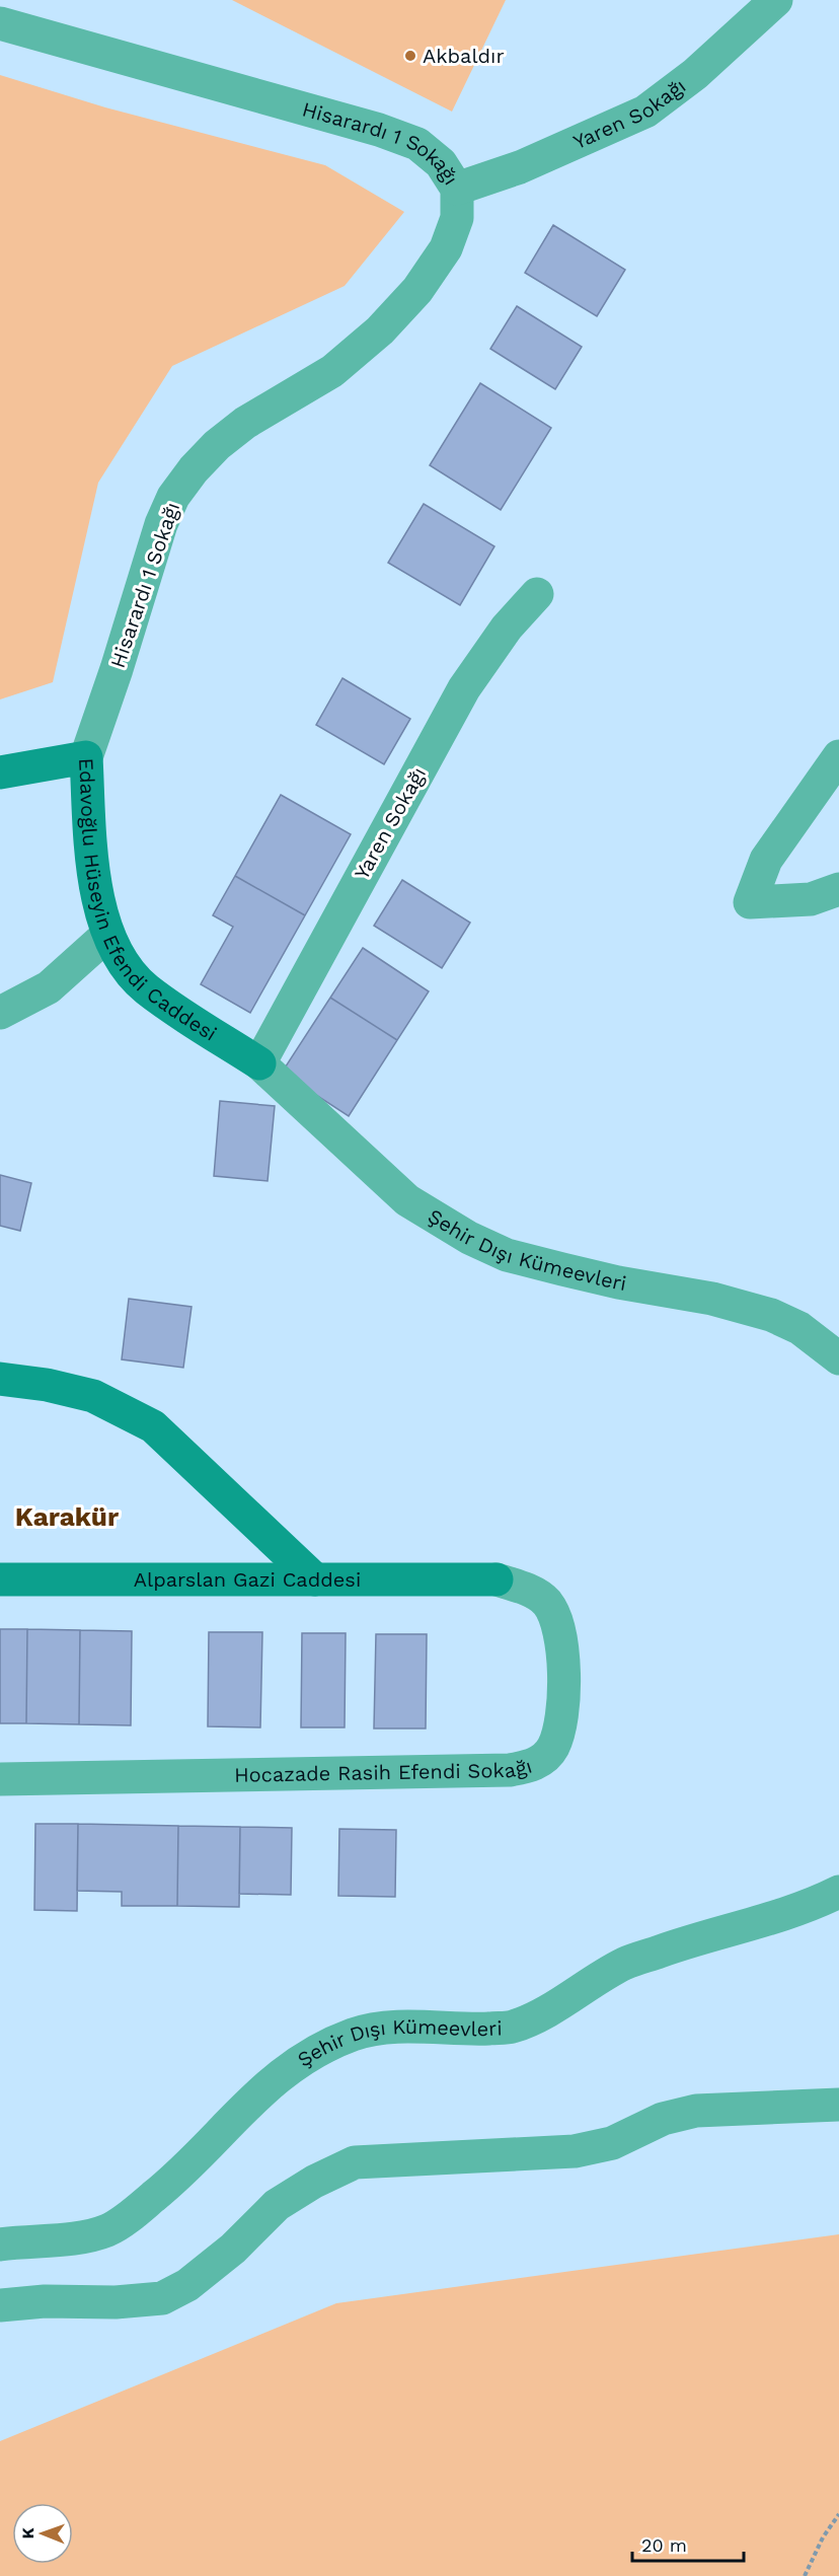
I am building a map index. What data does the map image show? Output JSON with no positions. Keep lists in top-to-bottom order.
{
  "streets": {
    "street": [
      "Yaren Sokağı",
      "Hisarardı 1 Sokağı",
      "Edavoğlu Hüseyin Efendi Caddesi",
      "Şehir Dışı Kümeevleri",
      "Alparslan Gazi Caddesi",
      "Hocazade Rasih Efendi Sokağı"
    ]
  },
  "crossings": [
    ["Yaren Sokağı", "Hisarardı 1 Sokağı"],
    ["Yaren Sokağı", "Edavoğlu Hüseyin Efendi Caddesi"],
    ["Yaren Sokağı", "Şehir Dışı Kümeevleri"],
    ["Hisarardı 1 Sokağı", "Edavoğlu Hüseyin Efendi Caddesi"],
    ["Edavoğlu Hüseyin Efendi Caddesi", "Şehir Dışı Kümeevleri"],
    ["Alparslan Gazi Caddesi", "Hocazade Rasih Efendi Sokağı"]
  ],
  "districts": ["Karakür"],
  "places": ["Akbaldır"],
  "scale_bar": "20 m",
  "north": "left"
}
